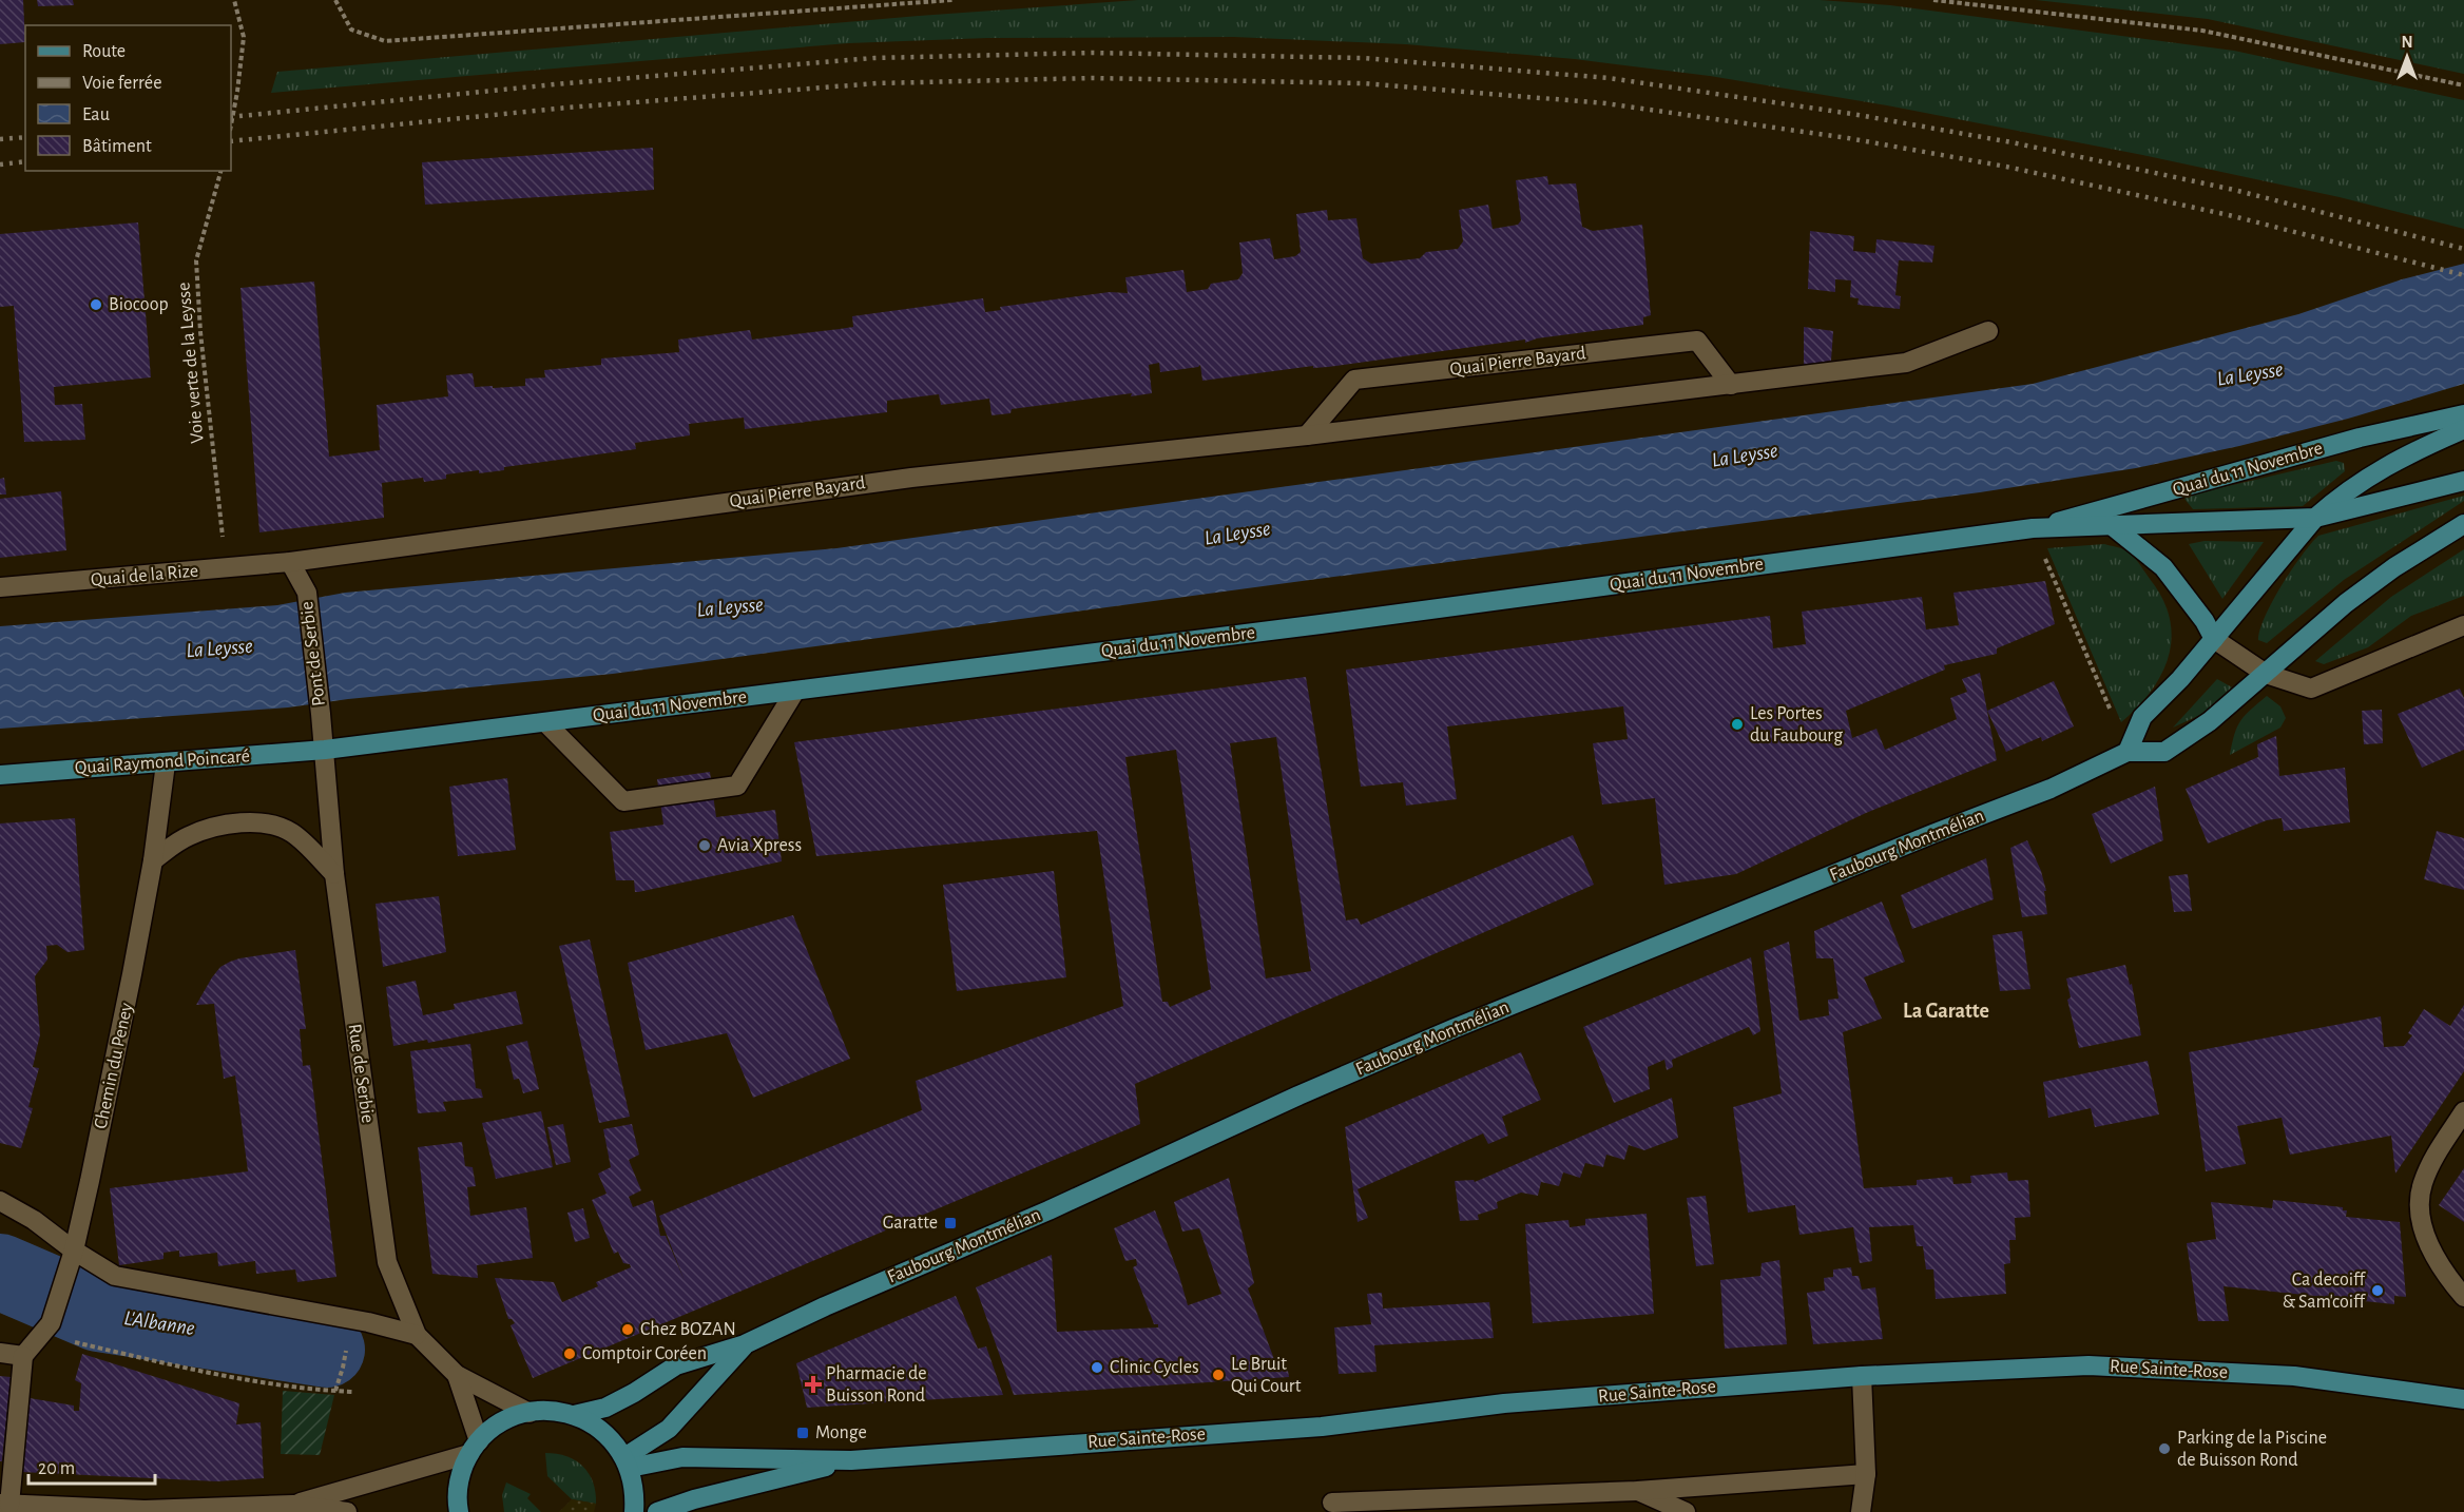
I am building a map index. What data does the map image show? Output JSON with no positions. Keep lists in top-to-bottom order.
{
  "streets": {
    "main road": [
      "Quai du 11 Novembre",
      "Quai Raymond Poincaré",
      "Faubourg Montmélian",
      "Rue Sainte-Rose"
    ],
    "street": [
      "Quai Pierre Bayard",
      "Quai de la Rize",
      "Pont de Serbie",
      "Chemin du Peney",
      "Rue de Serbie"
    ],
    "path": ["Voie verte de la Leysse"]
  },
  "crossings": [
    ["Quai Pierre Bayard", "Quai de la Rize"],
    ["Quai Pierre Bayard", "Pont de Serbie"],
    ["Quai du 11 Novembre", "Pont de Serbie"],
    ["Quai du 11 Novembre", "Quai Raymond Poincaré"],
    ["Quai du 11 Novembre", "Rue de Serbie"],
    ["Quai de la Rize", "Pont de Serbie"],
    ["Pont de Serbie", "Quai Raymond Poincaré"],
    ["Pont de Serbie", "Rue de Serbie"],
    ["Quai Raymond Poincaré", "Chemin du Peney"],
    ["Quai Raymond Poincaré", "Rue de Serbie"],
    ["Faubourg Montmélian", "Rue Sainte-Rose"]
  ],
  "districts": ["La Garatte"],
  "water": ["La Leysse", "L'Albanne"],
  "places": {
    "other": [
      "Biocoop",
      "Les Portes du Faubourg",
      "Avia Xpress",
      "Ca decoiff & Sam'coiff",
      "Chez BOZAN",
      "Comptoir Coréen",
      "Clinic Cycles",
      "Le Bruit Qui Court",
      "Parking de la Piscine de Buisson Rond"
    ],
    "transit": ["Garatte", "Monge"],
    "health": ["Pharmacie de Buisson Rond"]
  },
  "legend": [
    "Route",
    "Voie ferrée",
    "Eau",
    "Bâtiment"
  ],
  "scale_bar": "20 m",
  "north": "top"
}
